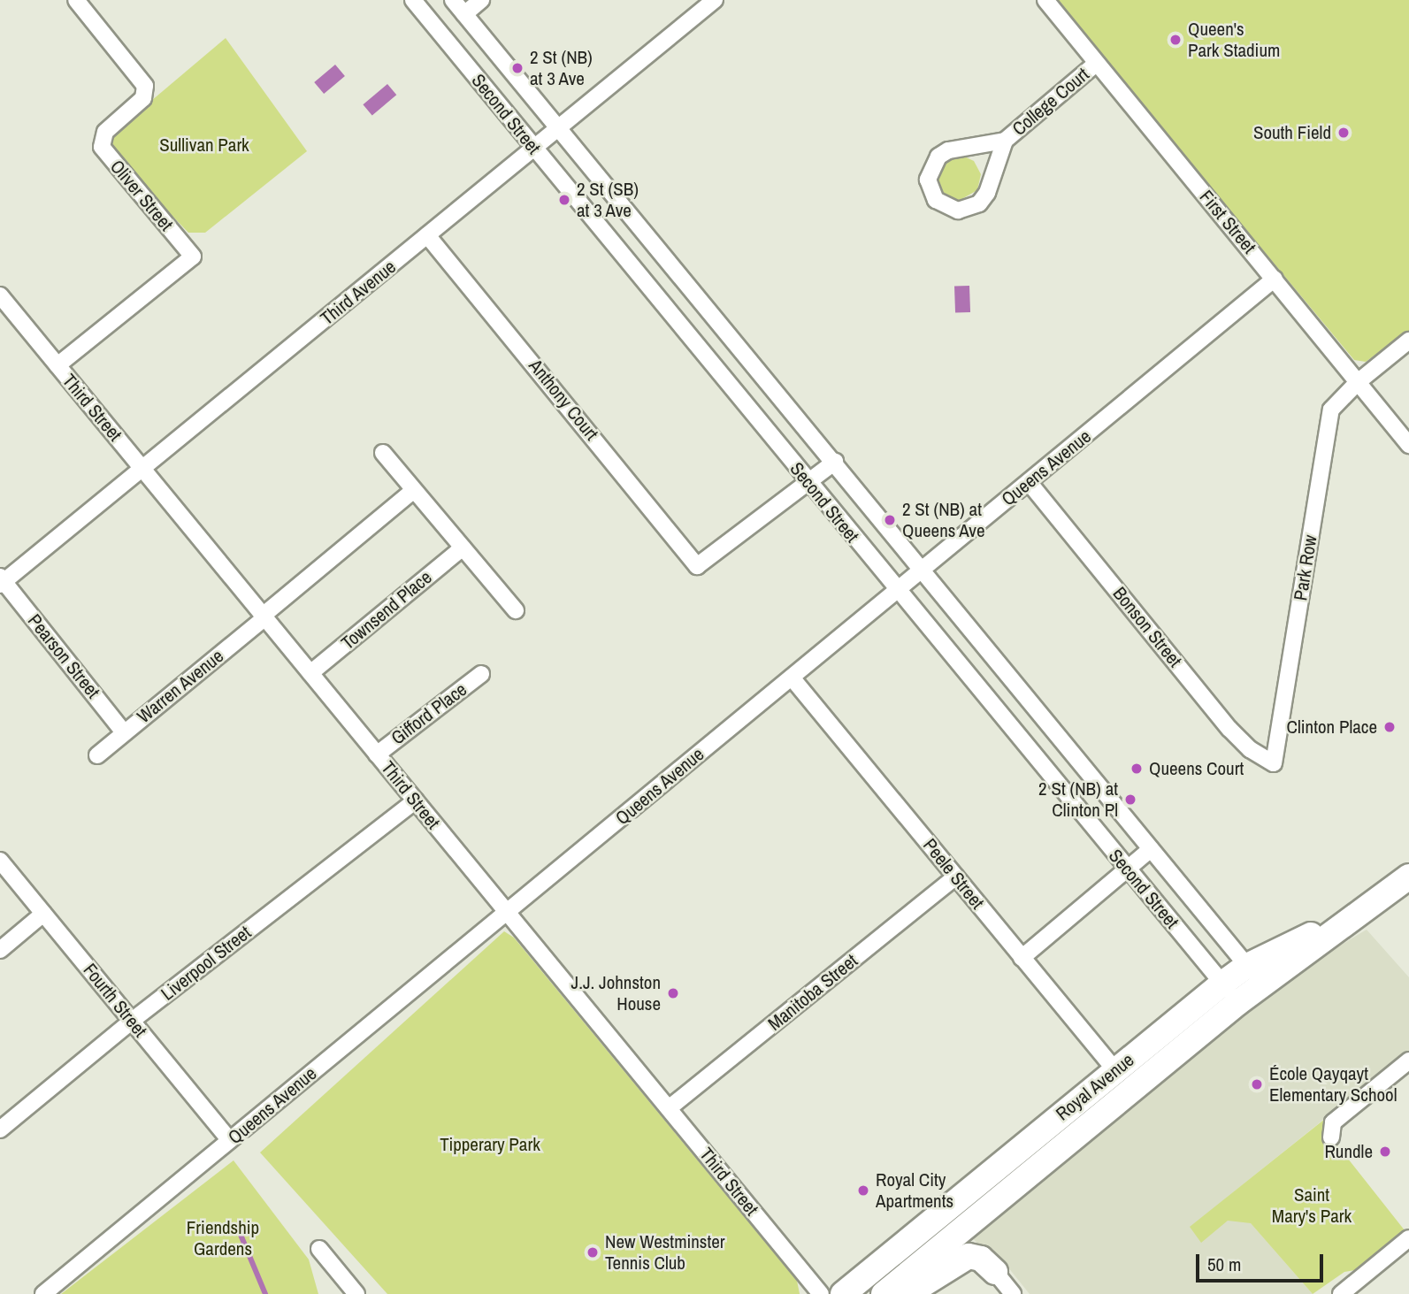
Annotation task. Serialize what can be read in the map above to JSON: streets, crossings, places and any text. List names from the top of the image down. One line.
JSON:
{"streets":{"main road":["Royal Avenue"],"street":["College Court","Second Street","Oliver Street","First Street","Third Avenue","Anthony Court","Third Street","Queens Avenue","Park Row","Townsend Place","Bonson Street","Pearson Street","Warren Avenue","Gifford Place","Peele Street","Liverpool Street","Manitoba Street","Fourth Street"]},"crossings":[["College Court","First Street"],["Second Street","Third Avenue"],["Second Street","Anthony Court"],["Second Street","Queens Avenue"],["Second Street","Royal Avenue"],["Oliver Street","Third Street"],["First Street","Queens Avenue"],["First Street","Park Row"],["Third Avenue","Anthony Court"],["Third Avenue","Third Street"],["Third Avenue","Pearson Street"],["Third Street","Queens Avenue"],["Third Street","Townsend Place"],["Third Street","Warren Avenue"],["Third Street","Gifford Place"],["Third Street","Liverpool Street"],["Third Street","Manitoba Street"],["Queens Avenue","Bonson Street"],["Queens Avenue","Peele Street"],["Queens Avenue","Fourth Street"],["Park Row","Bonson Street"],["Pearson Street","Warren Avenue"],["Peele Street","Manitoba Street"],["Peele Street","Royal Avenue"],["Liverpool Street","Fourth Street"]],"parks":["Sullivan Park","Tipperary Park","Saint Mary's Park","Friendship Gardens"],"places":["Queen's Park Stadium","2 St (NB) at 3 Ave","South Field","2 St (SB) at 3 Ave","2 St (NB) at Queens Ave","Clinton Place","Queens Court","2 St (NB) at Clinton Pl","J.J. Johnston House","École Qayqayt Elementary School","Rundle","Royal City Apartments","New Westminster Tennis Club"],"scale_bar":"50 m"}
